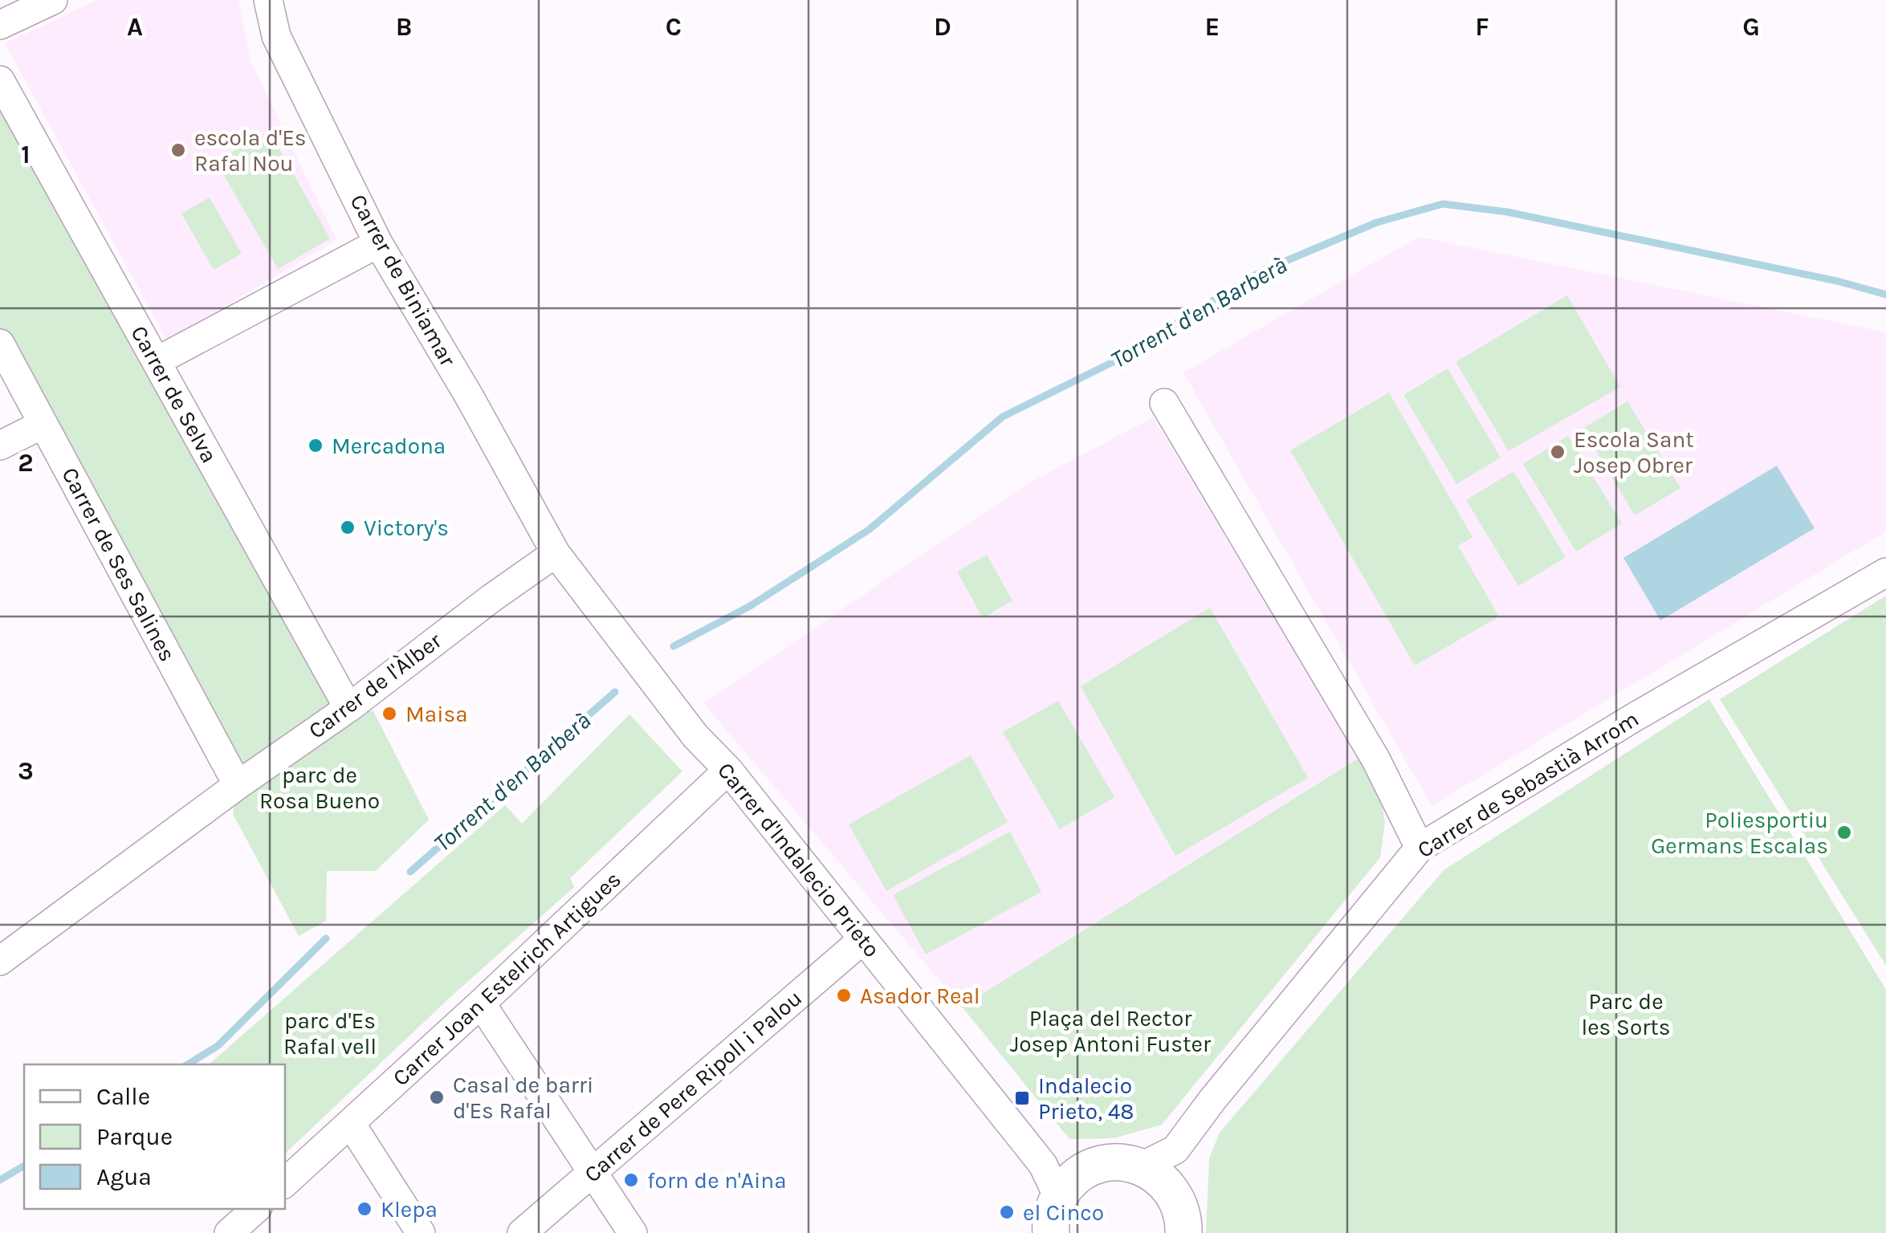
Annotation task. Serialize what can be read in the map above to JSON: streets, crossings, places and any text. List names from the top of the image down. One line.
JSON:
{"streets":{"street":["Carrer de Biniamar","Carrer de Selva","Carrer de Ses Salines","Carrer de l'Àlber","Carrer de Sebastià Arrom","Carrer d'Indalecio Prieto","Carrer Joan Estelrich Artigues","Carrer de Pere Ripoll i Palou"]},"crossings":[["Carrer de Biniamar","Carrer de l'Àlber"],["Carrer de Biniamar","Carrer d'Indalecio Prieto"],["Carrer de Selva","Carrer de l'Àlber"],["Carrer de Ses Salines","Carrer de l'Àlber"],["Carrer de l'Àlber","Carrer d'Indalecio Prieto"],["Carrer d'Indalecio Prieto","Carrer Joan Estelrich Artigues"],["Carrer d'Indalecio Prieto","Carrer de Pere Ripoll i Palou"]],"water":["Torrent d'en Barberà"],"parks":["parc de Rosa Bueno","Parc de les Sorts","Plaça del Rector Josep Antoni Fuster","parc d'Es Rafal vell"],"places":{"other":["escola d'Es Rafal Nou","Mercadona","Escola Sant Josep Obrer","Victory's","Maisa","Poliesportiu Germans Escalas","Asador Real","Casal de barri d'Es Rafal","forn de n'Aina","Klepa","el Cinco"],"transit":["Indalecio Prieto, 48"]},"legend":["Calle","Parque","Agua"],"grid":{"columns":["A","B","C","D","E","F","G"],"rows":["1","2","3"]}}
